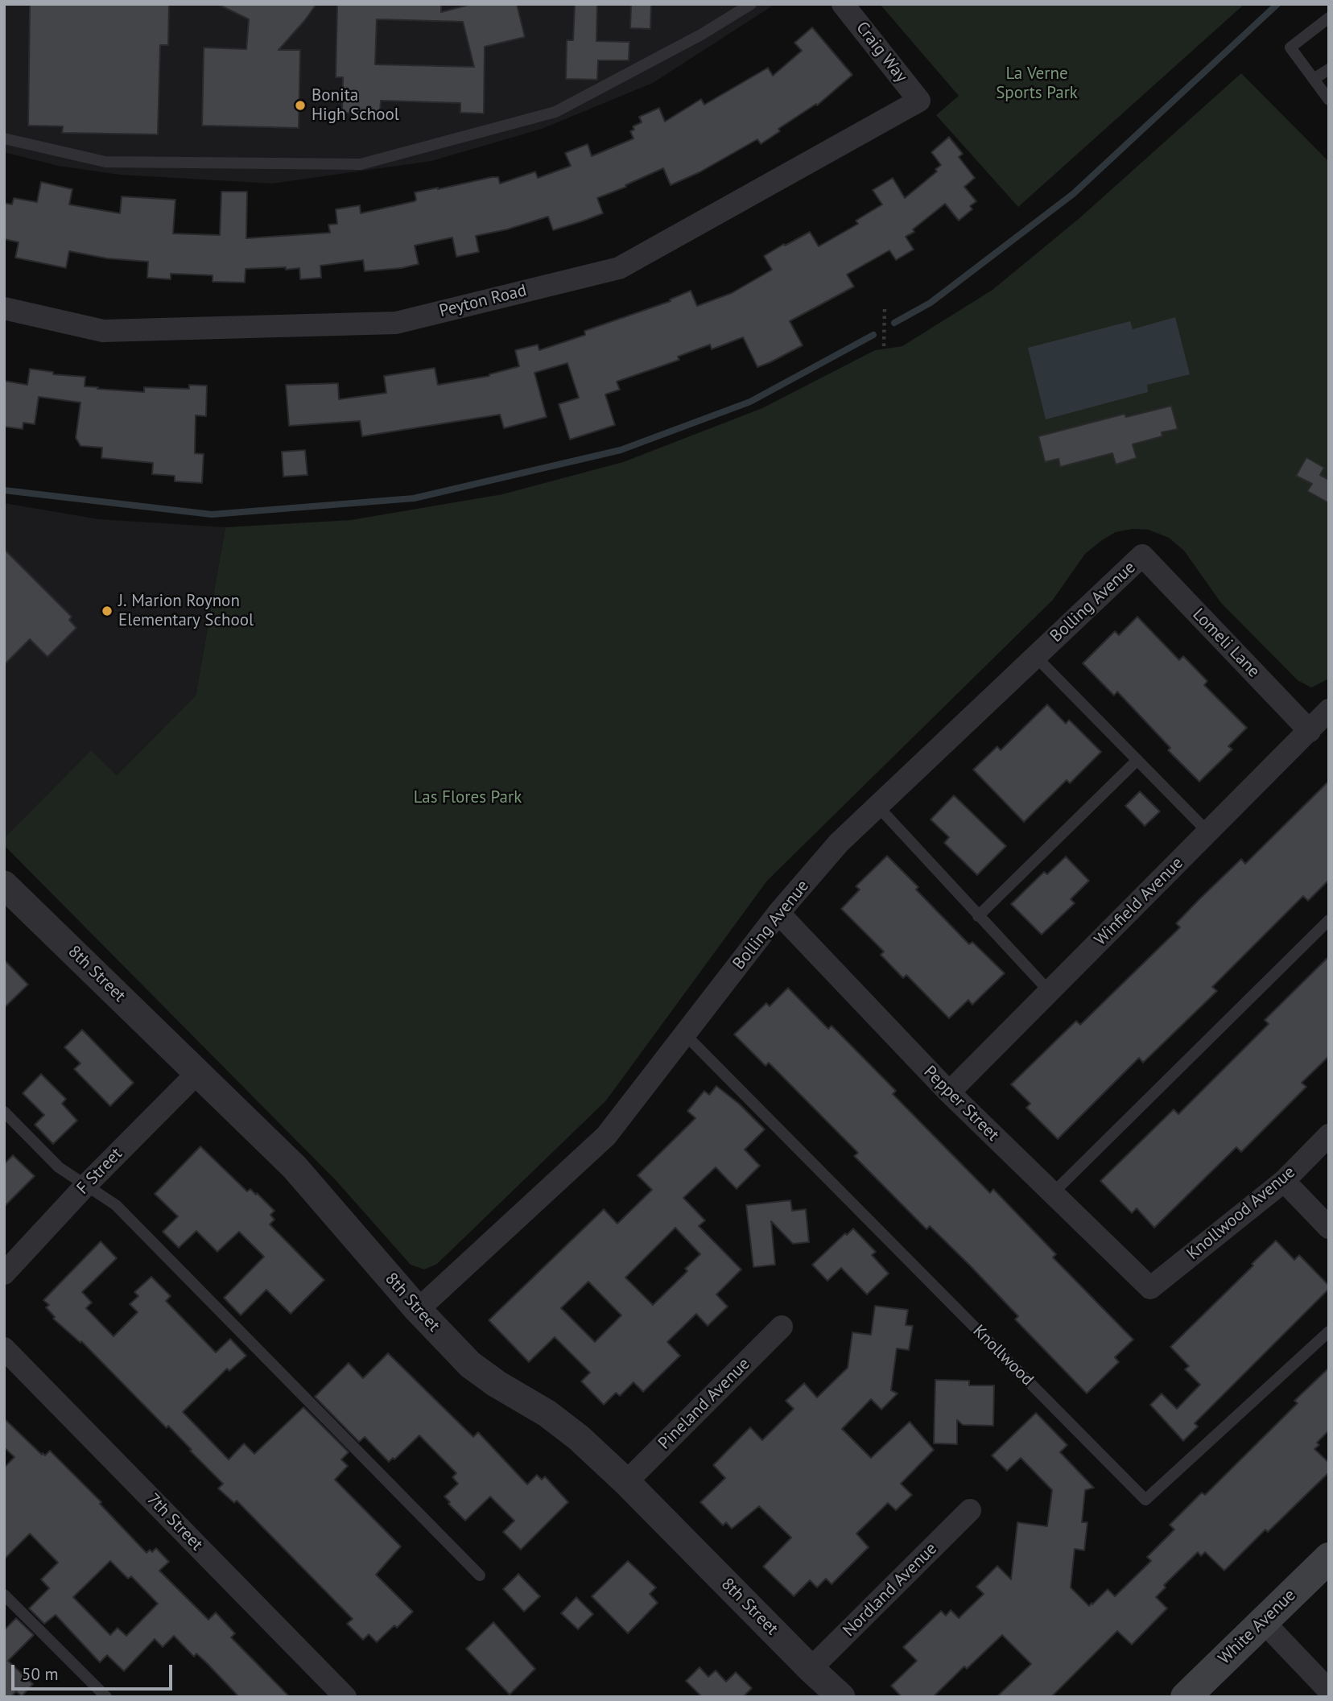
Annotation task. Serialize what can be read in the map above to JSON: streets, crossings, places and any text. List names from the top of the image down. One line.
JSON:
{"streets":{"main road":["White Avenue"],"street":["Craig Way","Peyton Road","Bolling Avenue","Lomeli Lane","Winfield Avenue","8th Street","Pepper Street","F Street","Knollwood Avenue","Pineland Avenue","7th Street","Nordland Avenue"],"lane":["Knollwood"]},"crossings":[["Craig Way","Peyton Road"],["Bolling Avenue","Lomeli Lane"],["Bolling Avenue","8th Street"],["Bolling Avenue","Pepper Street"],["Bolling Avenue","Knollwood"],["Lomeli Lane","Winfield Avenue"],["Winfield Avenue","Pepper Street"],["8th Street","F Street"],["8th Street","Pineland Avenue"],["8th Street","Nordland Avenue"],["Pepper Street","Knollwood Avenue"]],"parks":["La Verne Sports Park","Las Flores Park"],"places":["Bonita High School","J. Marion Roynon Elementary School"],"scale_bar":"50 m"}
